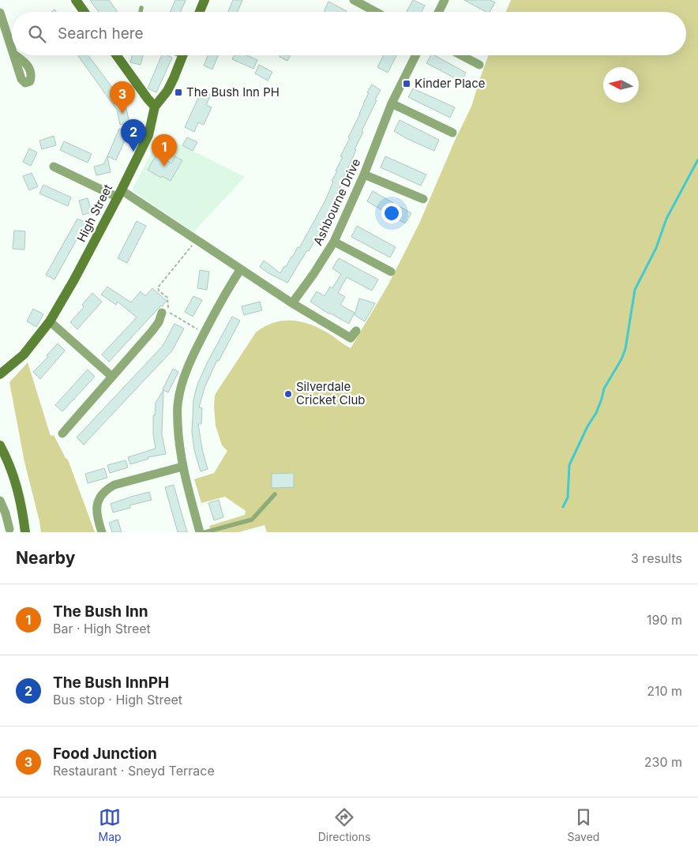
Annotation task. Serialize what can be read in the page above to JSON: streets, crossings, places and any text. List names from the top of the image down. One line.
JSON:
{"streets":{"main road":["High Street"],"street":["Ashbourne Drive"]},"places":{"transit":["Kinder Place","The Bush Inn PH"],"other":["Silverdale Cricket Club"]},"north":"left","page":{"search":"Search here","pins":["3","2","1"],"heading":["Nearby","3 results"],"list":[{"mark":"1","name":"The Bush Inn","note":"Bar · High Street","value":"190 m"},{"mark":"2","name":"The Bush InnPH","note":"Bus stop · High Street","value":"210 m"},{"mark":"3","name":"Food Junction","note":"Restaurant · Sneyd Terrace","value":"230 m"}],"nav":["Map","Directions","Saved"]}}
